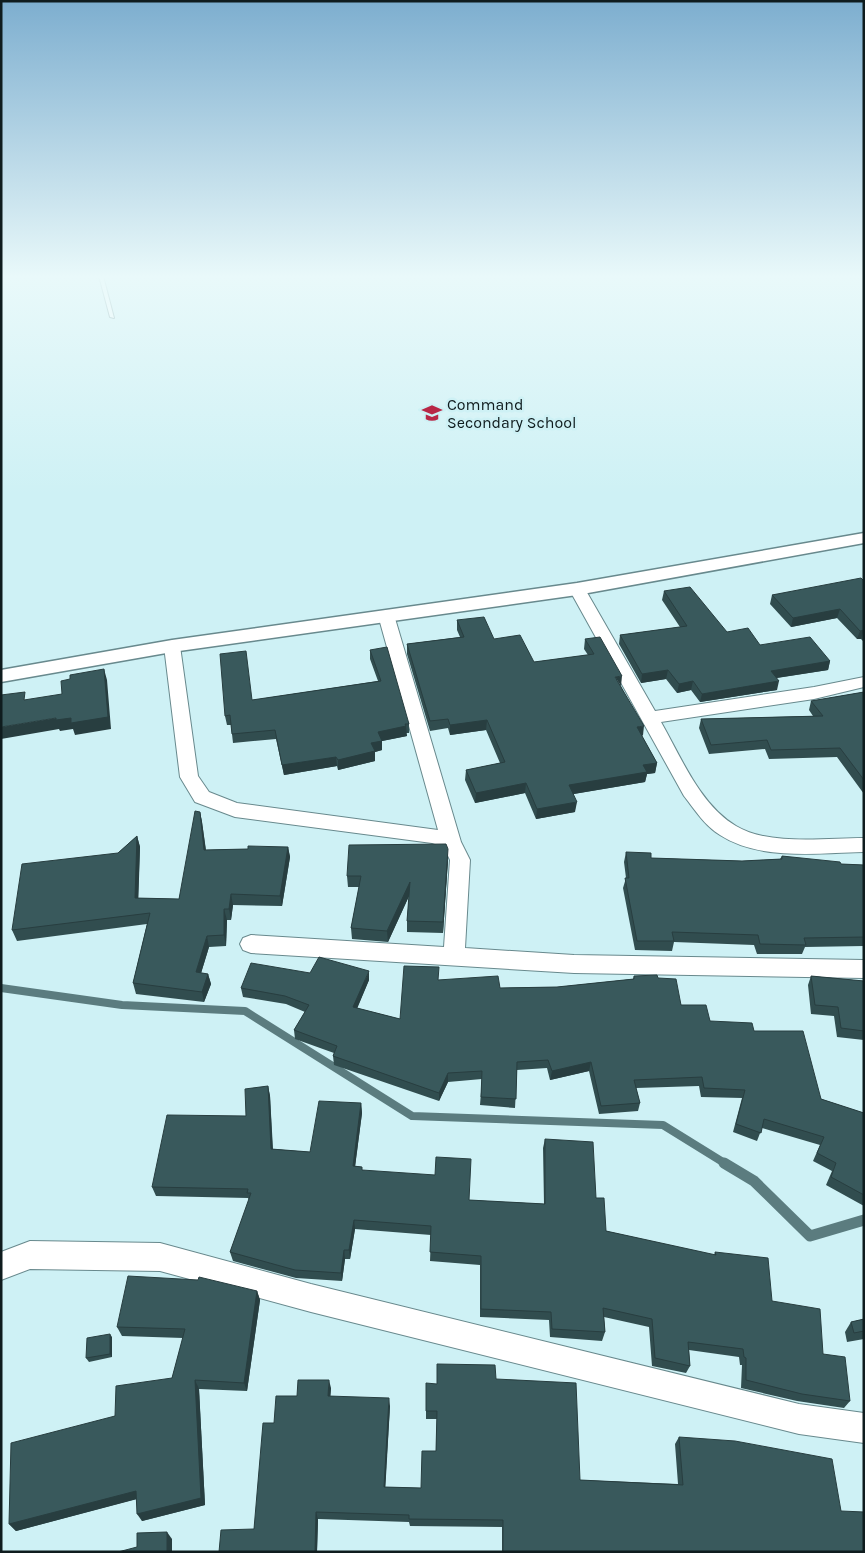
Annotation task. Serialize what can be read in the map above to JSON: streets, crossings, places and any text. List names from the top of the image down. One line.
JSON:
{"places":{"school or university":["Command Secondary School"]}}
